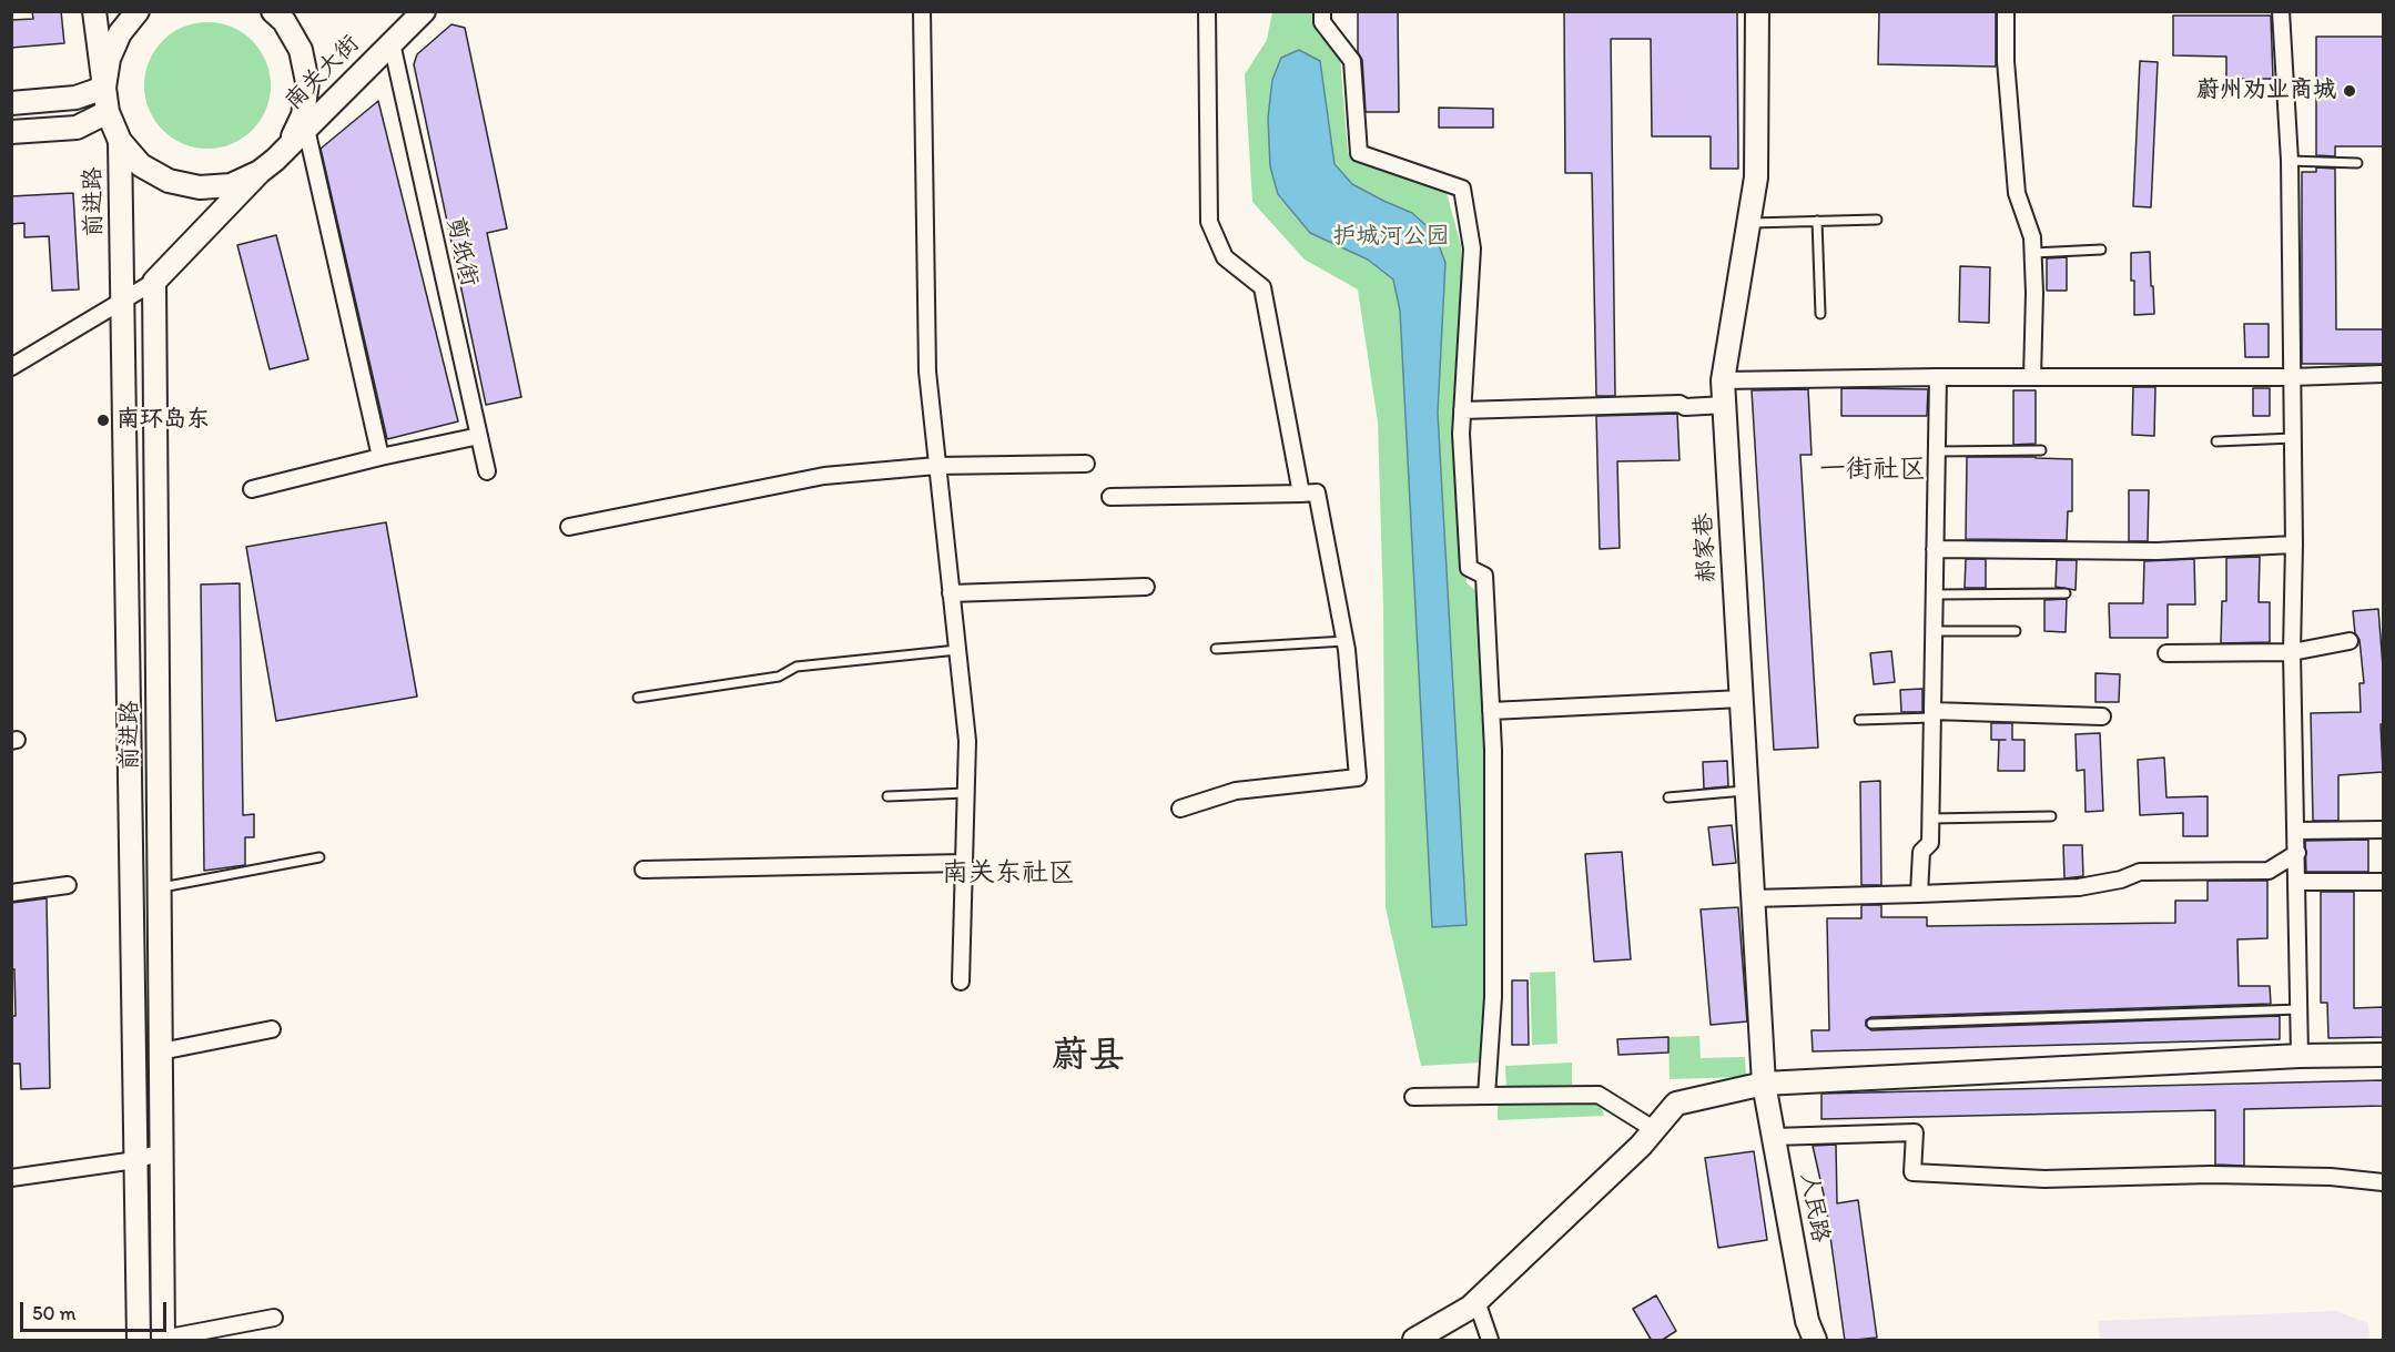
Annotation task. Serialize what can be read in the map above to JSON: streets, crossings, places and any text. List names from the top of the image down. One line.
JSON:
{"streets":{"main road":["南关大街","前进路","郝家巷","人民路"],"street":["剪纸街"]},"crossings":[["南关大街","前进路"],["南关大街","剪纸街"],["郝家巷","人民路"]],"districts":["一街社区","南关东社区","蔚县"],"parks":["护城河公园"],"places":["蔚州劝业商城","南环岛东"],"scale_bar":"50 m"}
